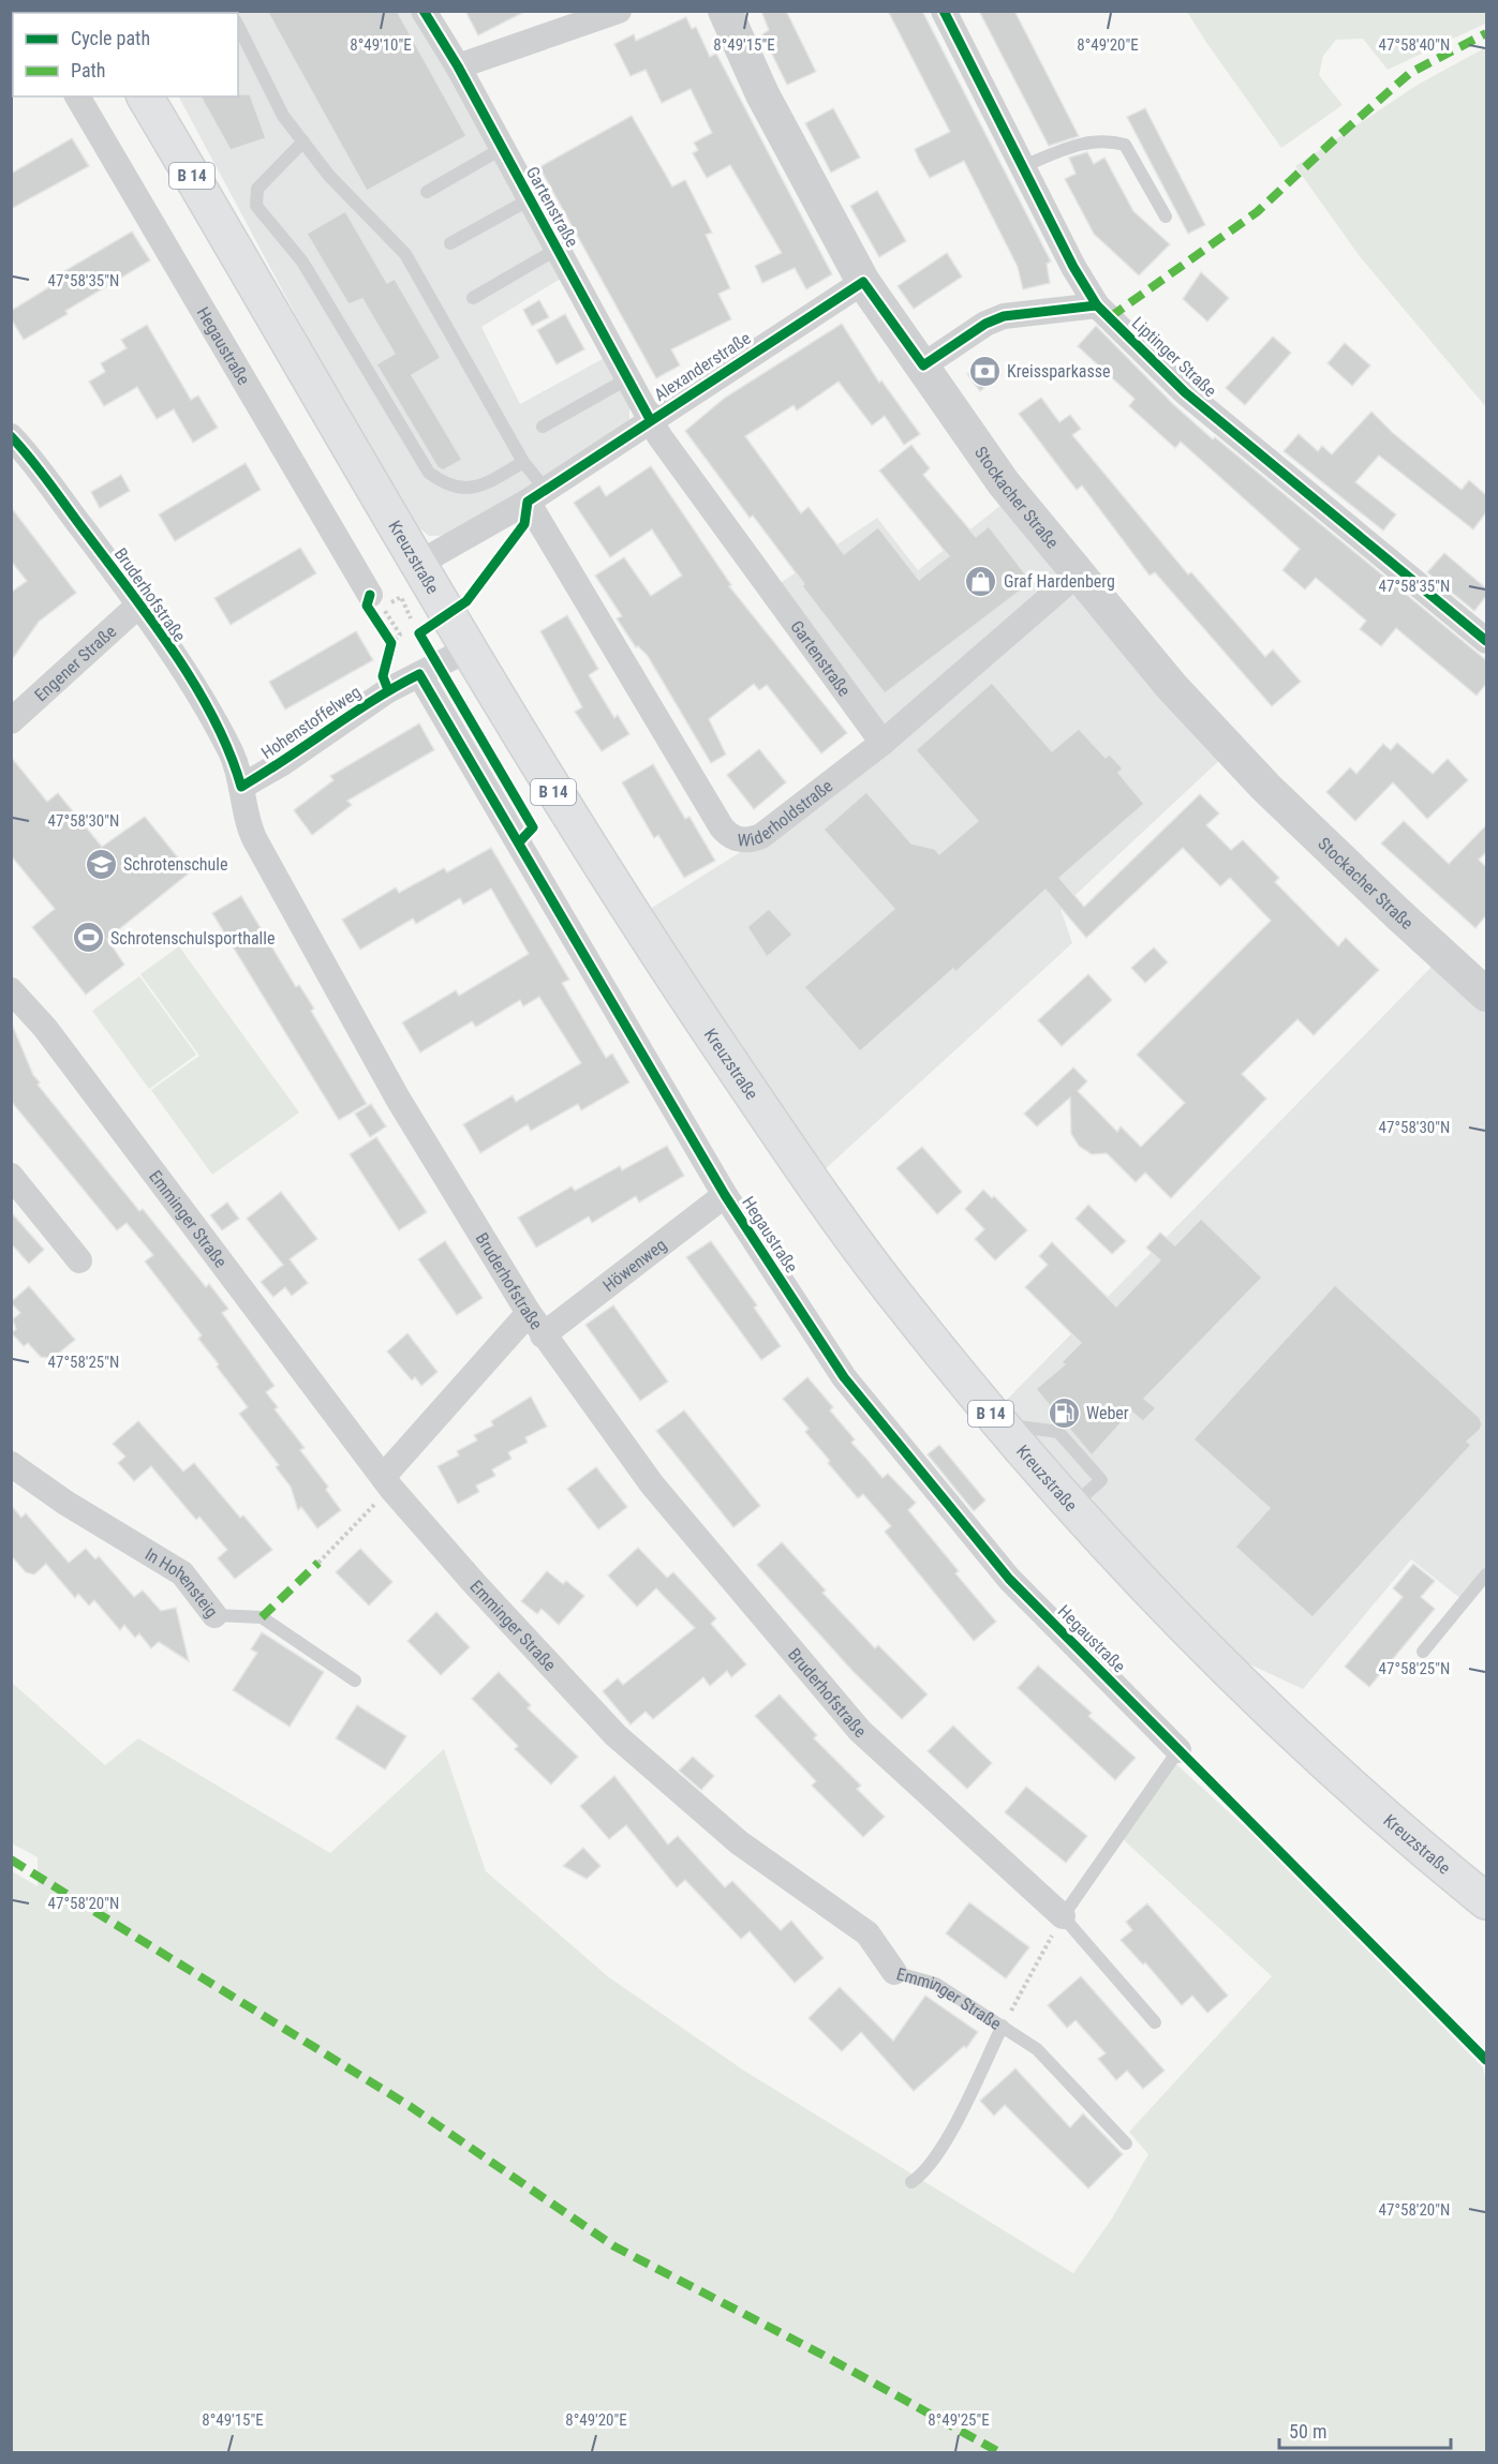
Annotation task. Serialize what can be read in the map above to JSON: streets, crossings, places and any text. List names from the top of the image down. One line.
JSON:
{"streets":{"main road":["B 14","Kreuzstraße"],"street":["Gartenstraße","Hegaustraße","Liptinger Straße","Alexanderstraße","Stockacher Straße","Bruderhofstraße","Engener Straße","Hohenstoffelweg","Widerholdstraße","Emminger Straße","Höwenweg","In Hohensteig"]},"crossings":[["Gartenstraße","Alexanderstraße"],["Gartenstraße","Widerholdstraße"],["Hegaustraße","Hohenstoffelweg"],["Hegaustraße","Höwenweg"],["Alexanderstraße","Stockacher Straße"],["Alexanderstraße","Kreuzstraße"],["Alexanderstraße","Widerholdstraße"],["Stockacher Straße","Widerholdstraße"],["Kreuzstraße","Hohenstoffelweg"],["Bruderhofstraße","Engener Straße"],["Bruderhofstraße","Hohenstoffelweg"],["Bruderhofstraße","Höwenweg"]],"places":{"bank":["Kreissparkasse"],"shop":["Graf Hardenberg"],"school or university":["Schrotenschule"],"sports":["Schrotenschulsporthalle"],"fuel station":["Weber"]},"legend":["Cycle path","Path"],"scale_bar":"50 m","coordinates":["8°49'10\"E","8°49'15\"E","8°49'20\"E","47°58'40\"N","47°58'35\"N","47°58'30\"N","47°58'25\"N","47°58'20\"N","8°49'25\"E"]}
